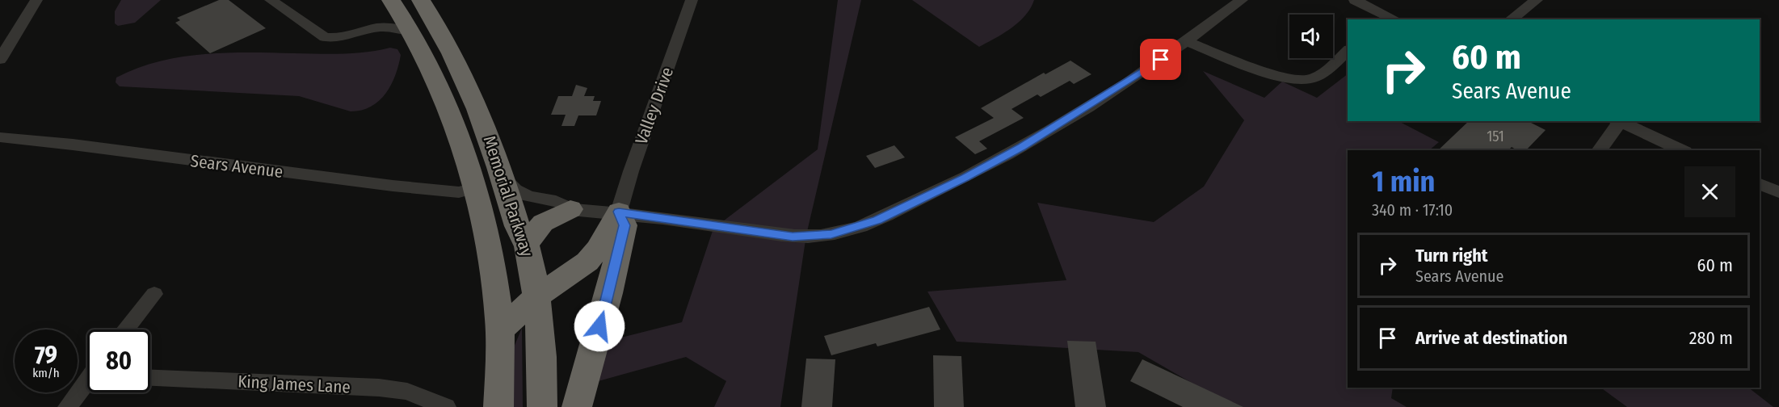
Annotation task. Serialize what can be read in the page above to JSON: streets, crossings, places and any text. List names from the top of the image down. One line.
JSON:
{"streets":{"highway":["Memorial Parkway"],"street":["Valley Drive","Sears Avenue","King James Lane"]},"crossings":[["Sears Avenue","Memorial Parkway"]],"house_numbers":["151"],"page":{"turn":["60 m","Sears Avenue"],"heading":["1 min","340 m · 17:10"],"list":[{"name":"Turn right","note":"Sears Avenue","value":"60 m"},{"name":"Arrive at destination","value":"280 m"}],"speed":"79 km/h","limit":"80"}}
